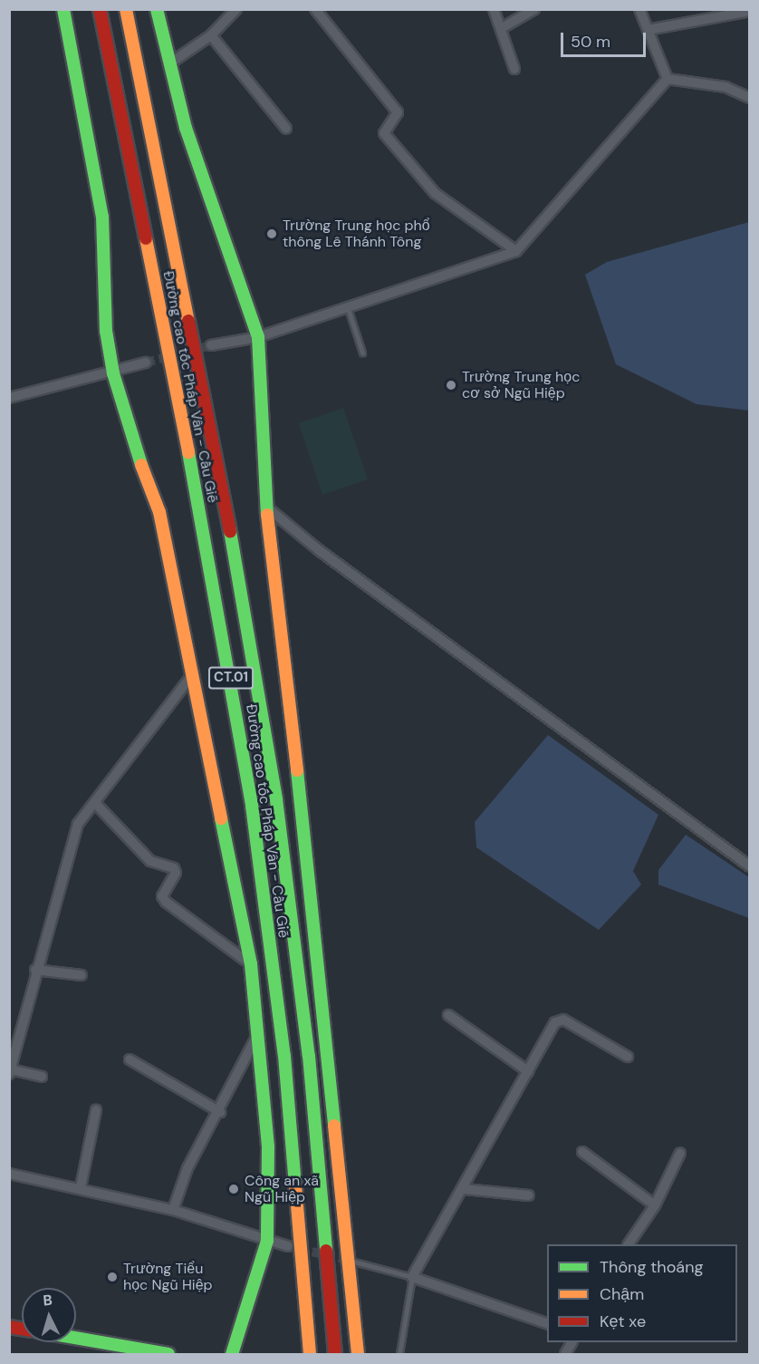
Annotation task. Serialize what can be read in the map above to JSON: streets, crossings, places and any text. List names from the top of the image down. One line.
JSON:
{"streets":{"main road":["Đường cao tốc Pháp Vân - Cầu Giẽ","CT.01"]},"places":["Trường Trung học phổ thông Lê Thánh Tông","Trường Trung học cơ sở Ngũ Hiệp","Công an xã Ngũ Hiệp","Trường Tiểu học Ngũ Hiệp"],"legend":["Thông thoáng","Chậm","Kẹt xe"],"scale_bar":"50 m","north":"top"}
